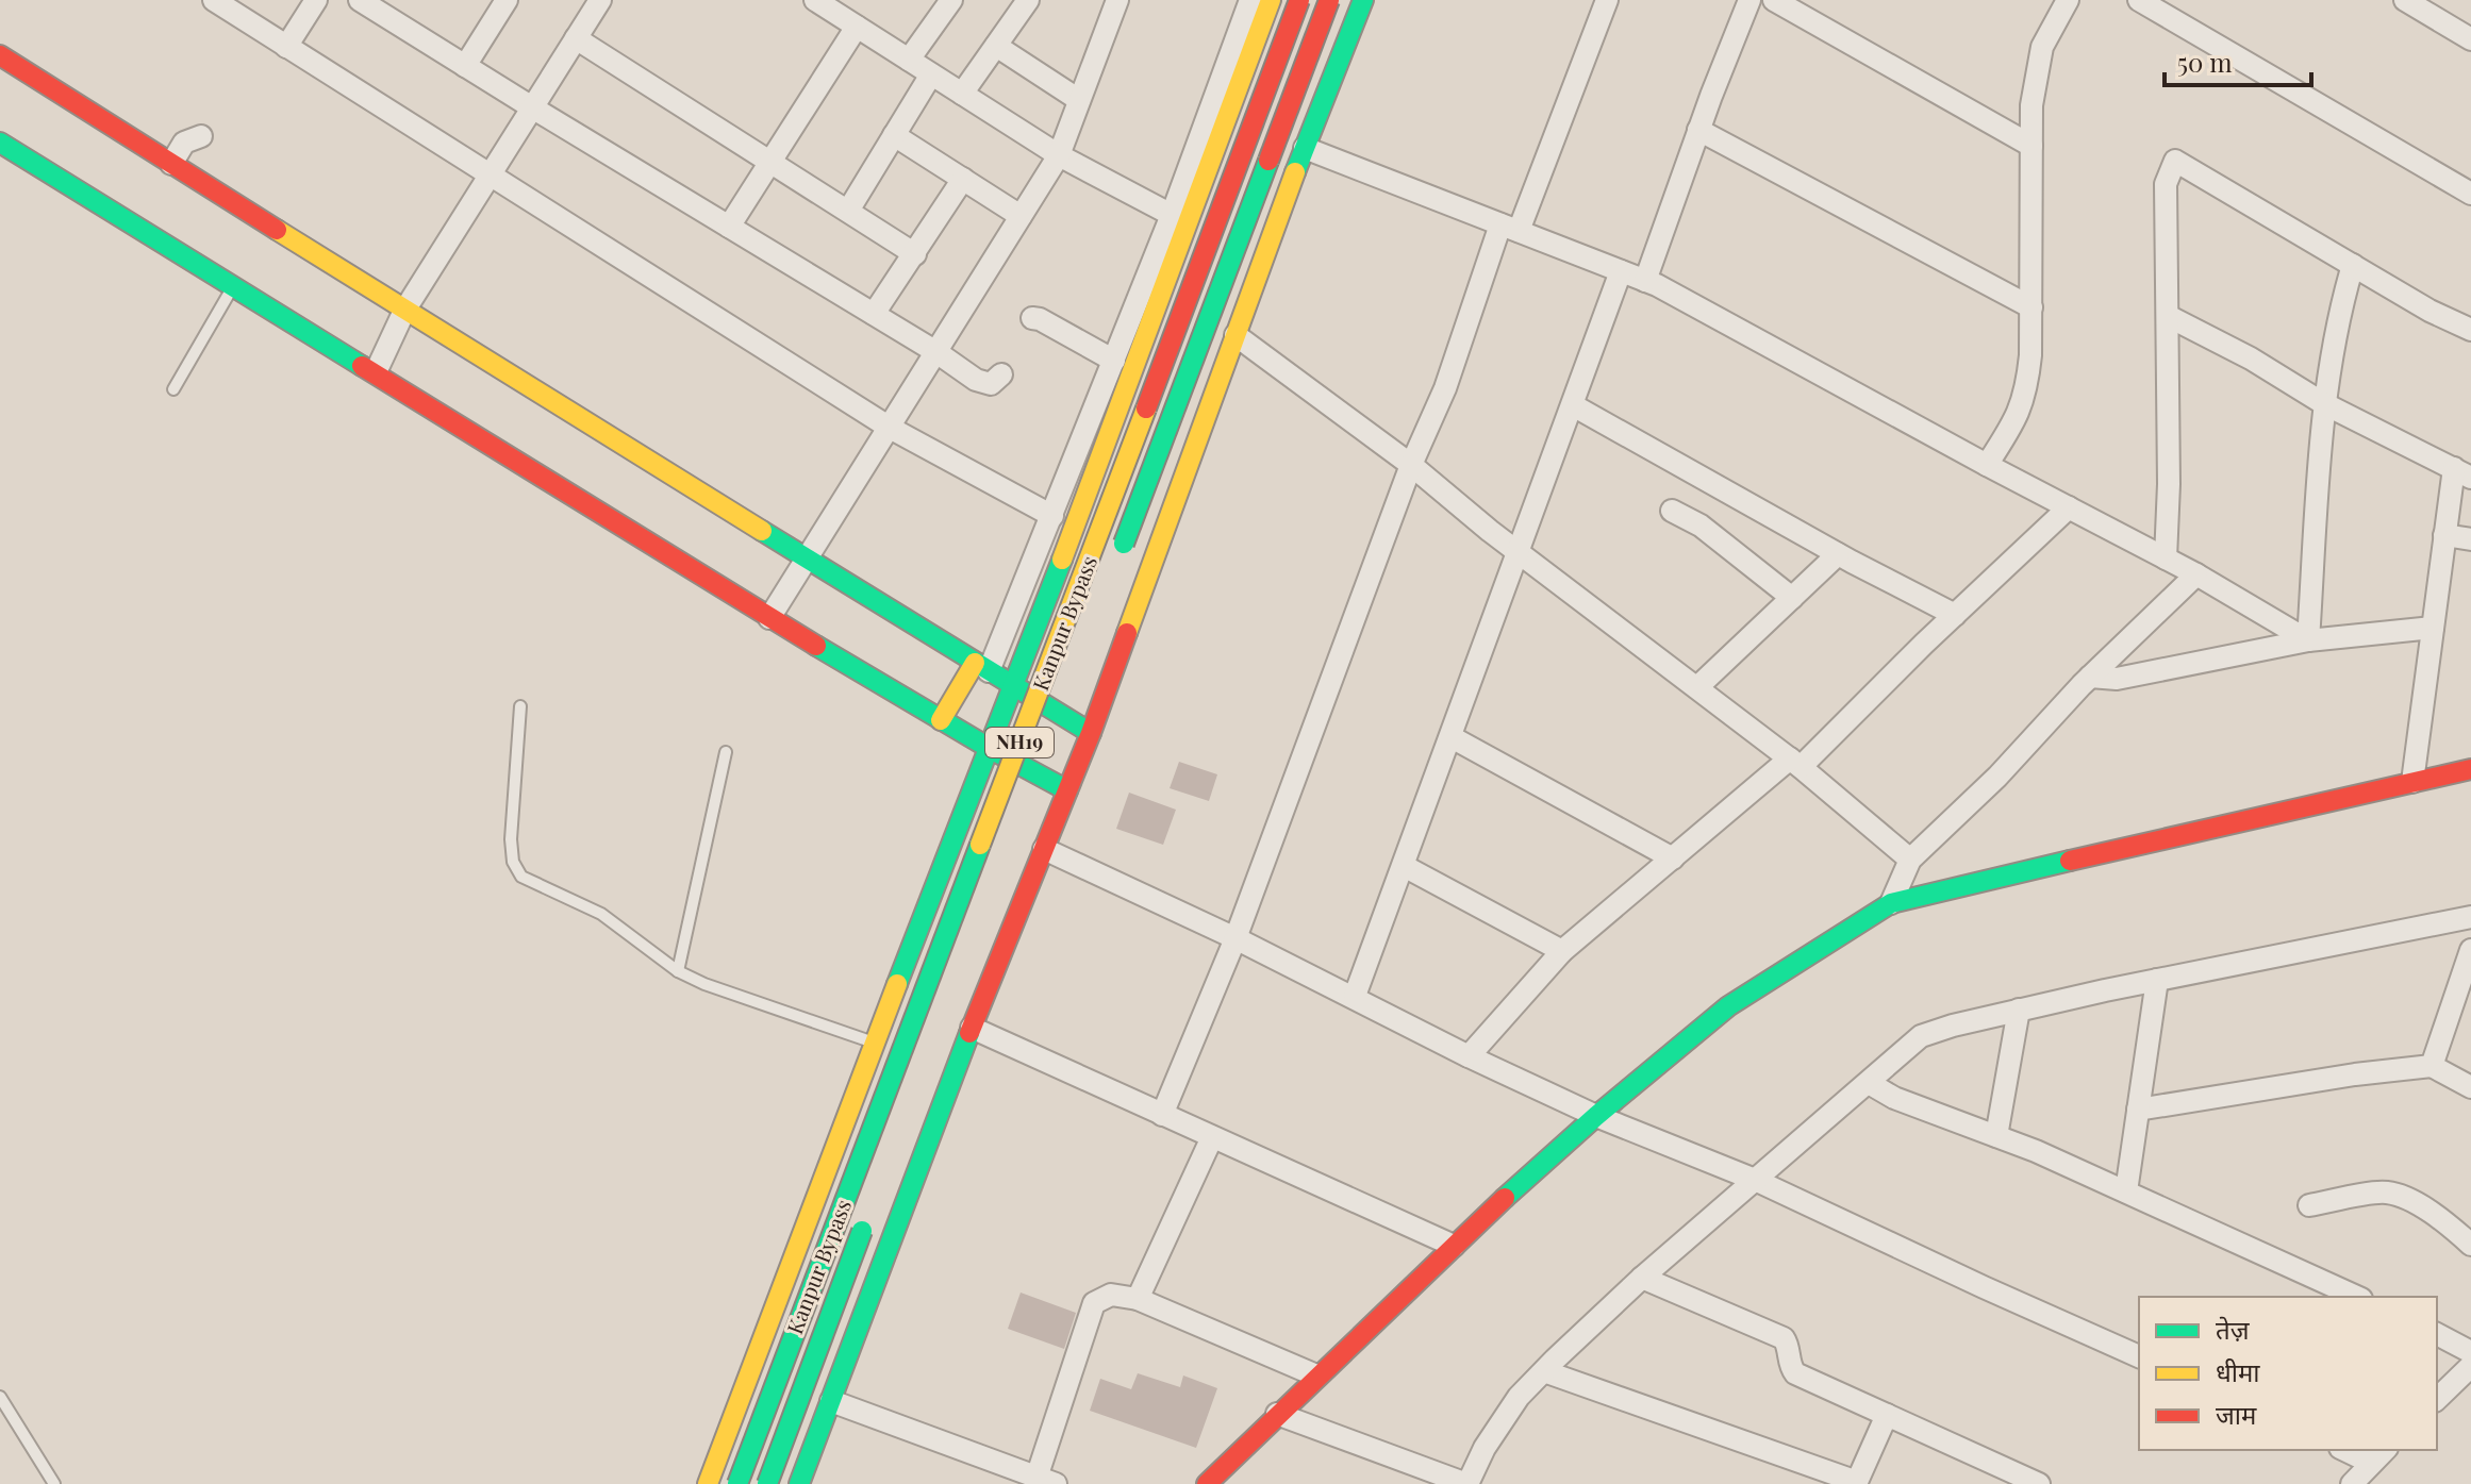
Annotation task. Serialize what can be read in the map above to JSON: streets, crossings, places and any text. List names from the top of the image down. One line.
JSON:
{"streets":{"main road":["Kanpur Bypass","NH19"]},"legend":["तेज़","धीमा","जाम"],"scale_bar":"50 m"}
